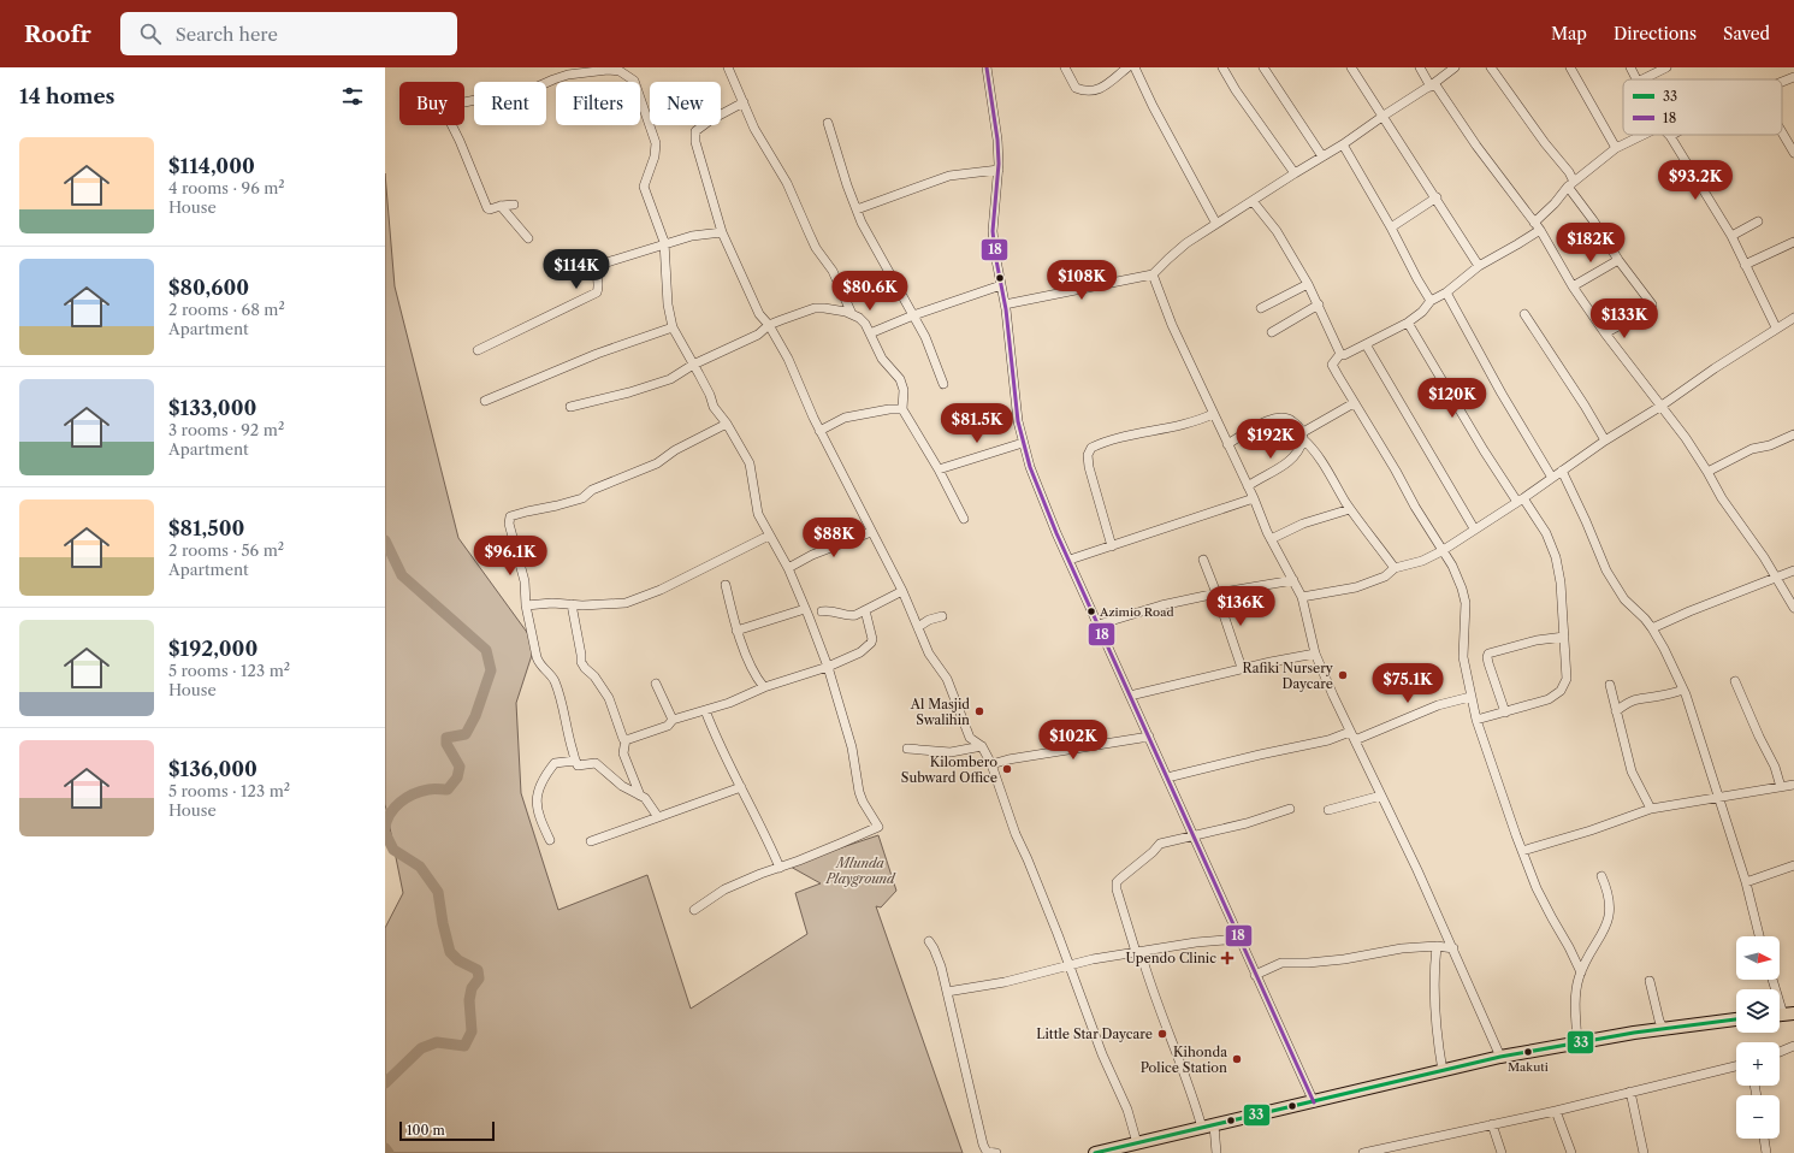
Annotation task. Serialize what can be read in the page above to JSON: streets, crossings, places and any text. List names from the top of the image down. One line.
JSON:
{"parks":["Mlunda Playground"],"places":{"other":["Azimio Road","Rafiki Nursery Daycare","Al Masjid Swalihin","Kilombero Subward Office","Little Star Daycare","Makuti","Kihonda Police Station"],"health":["Upendo Clinic"]},"lines":["transit line 18","transit line 33"],"legend":["33","18"],"scale_bar":"100 m","north":"right","page":{"header":"Roofr","search":"Search here","nav":["Map","Directions","Saved"],"heading":"14 homes","chip":["Buy","Rent","Filters","New"],"list":[{"name":"$114,000","note":"4 rooms · 96 m² · House"},{"name":"$80,600","note":"2 rooms · 68 m² · Apartment"},{"name":"$133,000","note":"3 rooms · 92 m² · Apartment"},{"name":"$81,500","note":"2 rooms · 56 m² · Apartment"},{"name":"$192,000","note":"5 rooms · 123 m² · House"},{"name":"$136,000","note":"5 rooms · 123 m² · House"}],"price":["$93.2K","$182K","$114K","$108K","$80.6K","$133K","$120K","$81.5K","$192K","$88K","$96.1K","$136K","$75.1K","$102K"],"map_buttons":["+","−"],"scale":"100 m"}}
